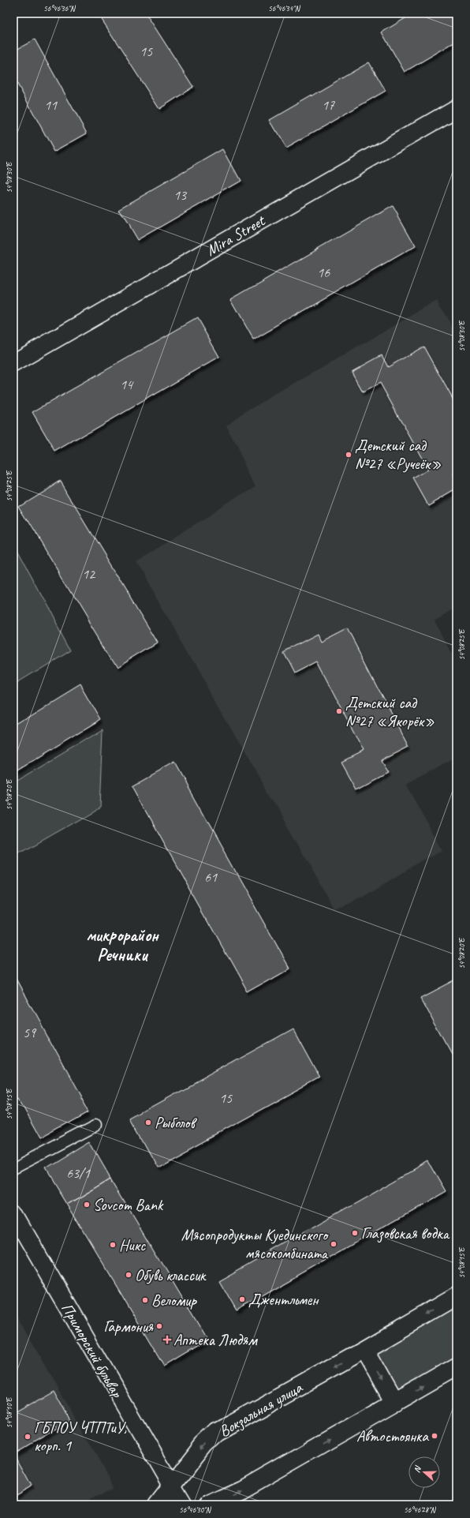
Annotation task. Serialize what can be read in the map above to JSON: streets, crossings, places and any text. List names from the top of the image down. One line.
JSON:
{"streets":{"street":["Mira Street","Приморский бульвар","Вокзальная улица"]},"crossings":[["Приморский бульвар","Вокзальная улица"]],"districts":["микрорайон Речники"],"places":{"other":["Детский сад №27 «Ручеёк»","Детский сад №27 «Якорёк»","Рыболов","Sovcom Bank","Глазовская водка","Мясопродукты Куединского мясокомбината","Никс","Обувь классик","Джентльмен","Веломир","Гармония","Автостоянка","ГБПОУ ЧТПТиУ, корп. 1"],"health":["Аптека Людям"]},"house_numbers":["15","11","17","13","16","14","12","61","59","15","63/1"],"north":"left","coordinates":["56°46'36\"N","56°46'34\"N","54°08'30\"E","54°08'25\"E","54°08'20\"E","54°08'15\"E","54°08'10\"E","56°46'30\"N","56°46'28\"N"]}
